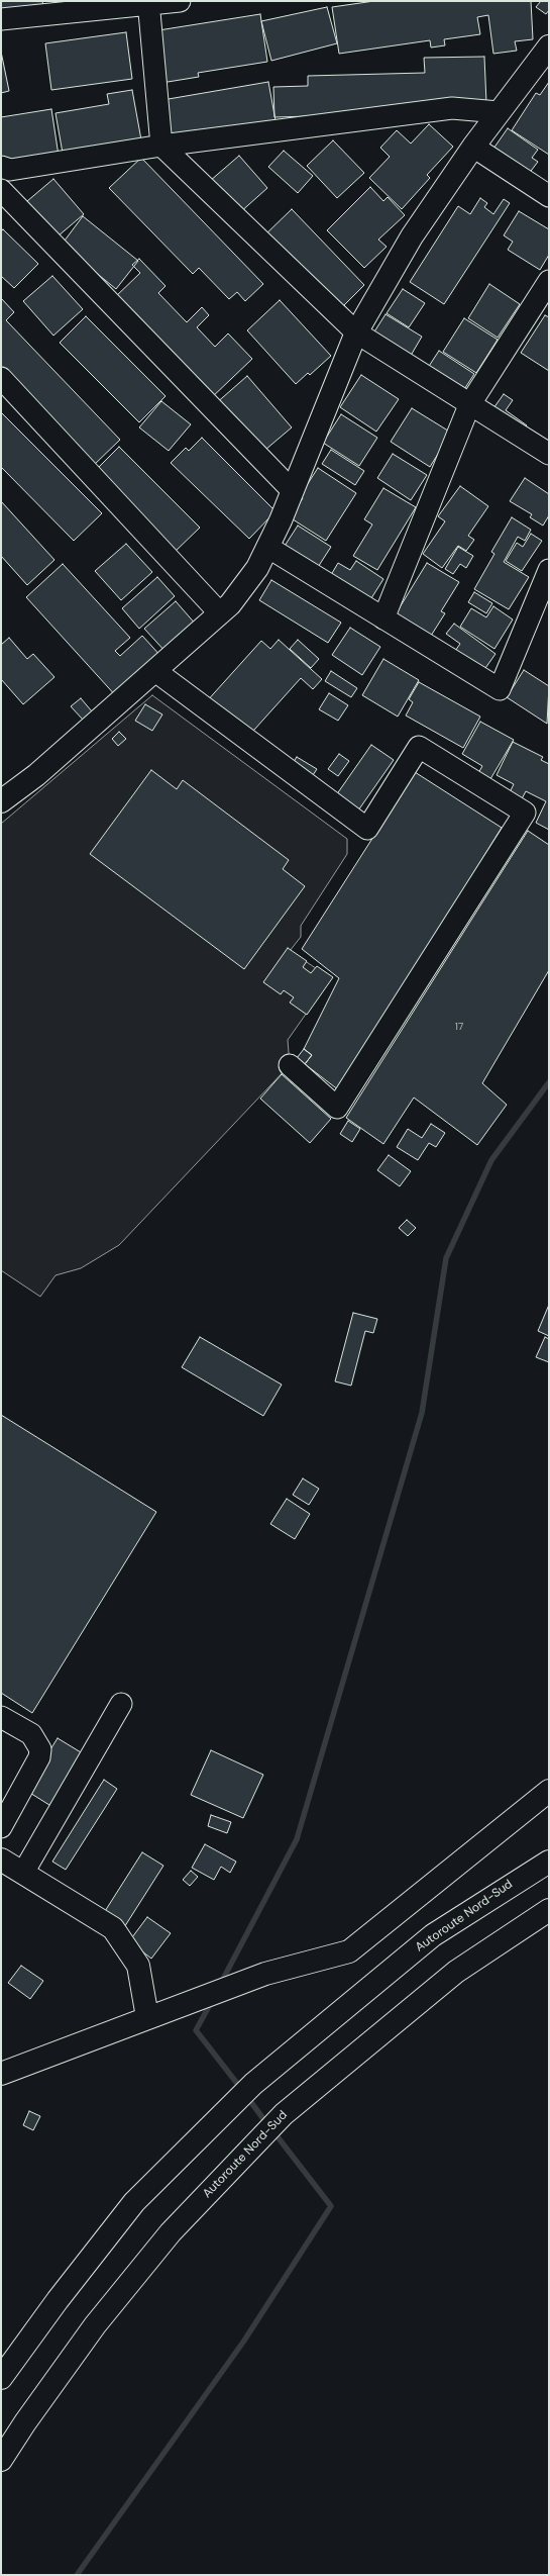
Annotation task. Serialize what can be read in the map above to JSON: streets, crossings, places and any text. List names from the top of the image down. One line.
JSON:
{"streets":{"main road":["Autoroute Nord-Sud"]},"house_numbers":["17"]}
